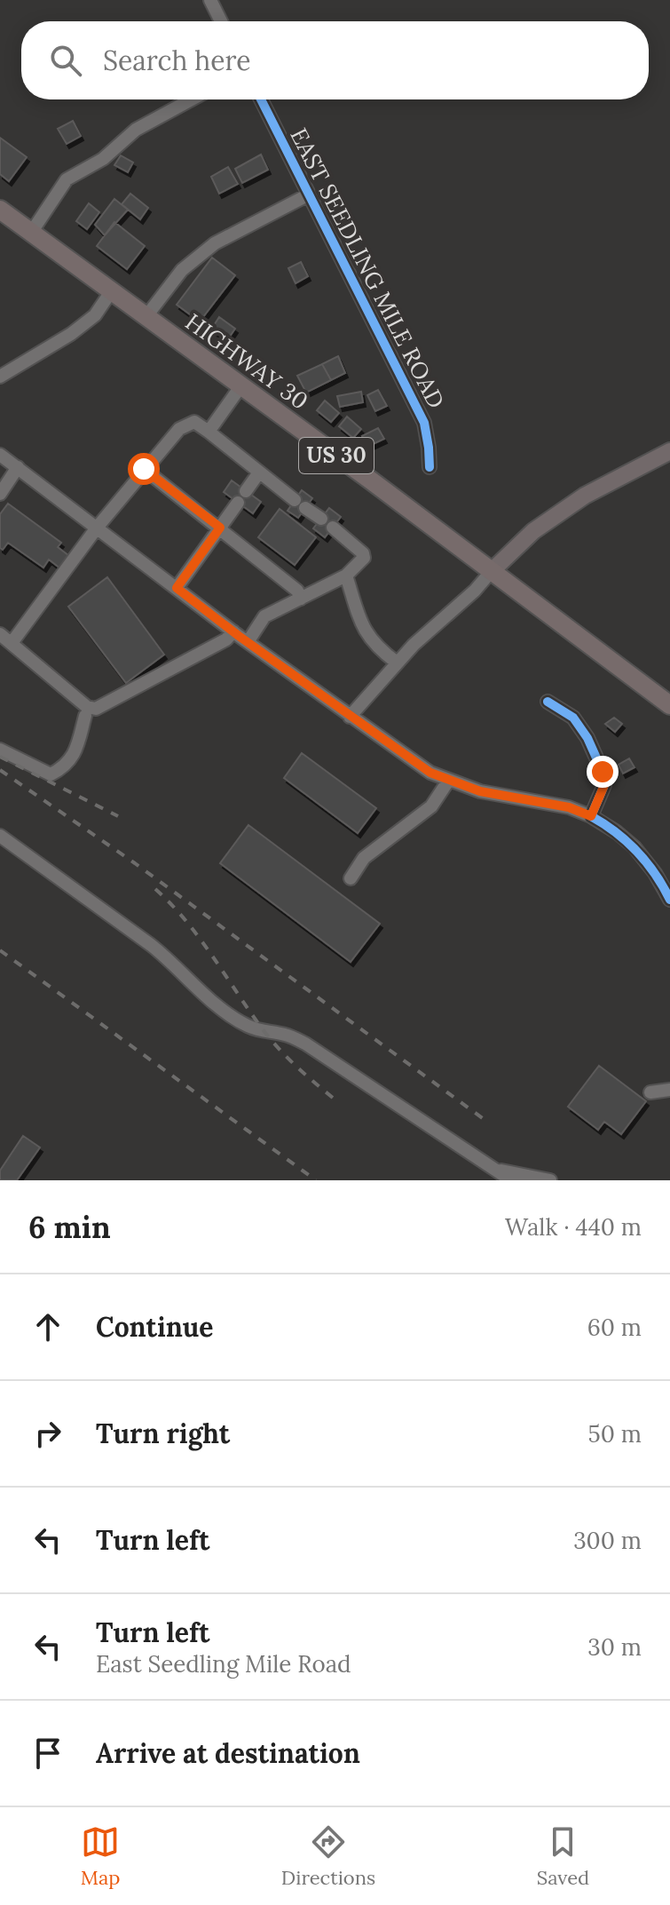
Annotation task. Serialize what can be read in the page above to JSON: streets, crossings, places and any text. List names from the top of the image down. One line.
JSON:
{"streets":{"highway":["HIGHWAY 30","US 30"],"street":["EAST SEEDLING MILE ROAD"]},"page":{"search":"Search here","heading":["6 min","Walk · 440 m"],"list":[["Continue","60 m"],["Turn right","50 m"],["Turn left","300 m"],["Turn left","East Seedling Mile Road","30 m"],"Arrive at destination"],"nav":["Map","Directions","Saved"]}}
